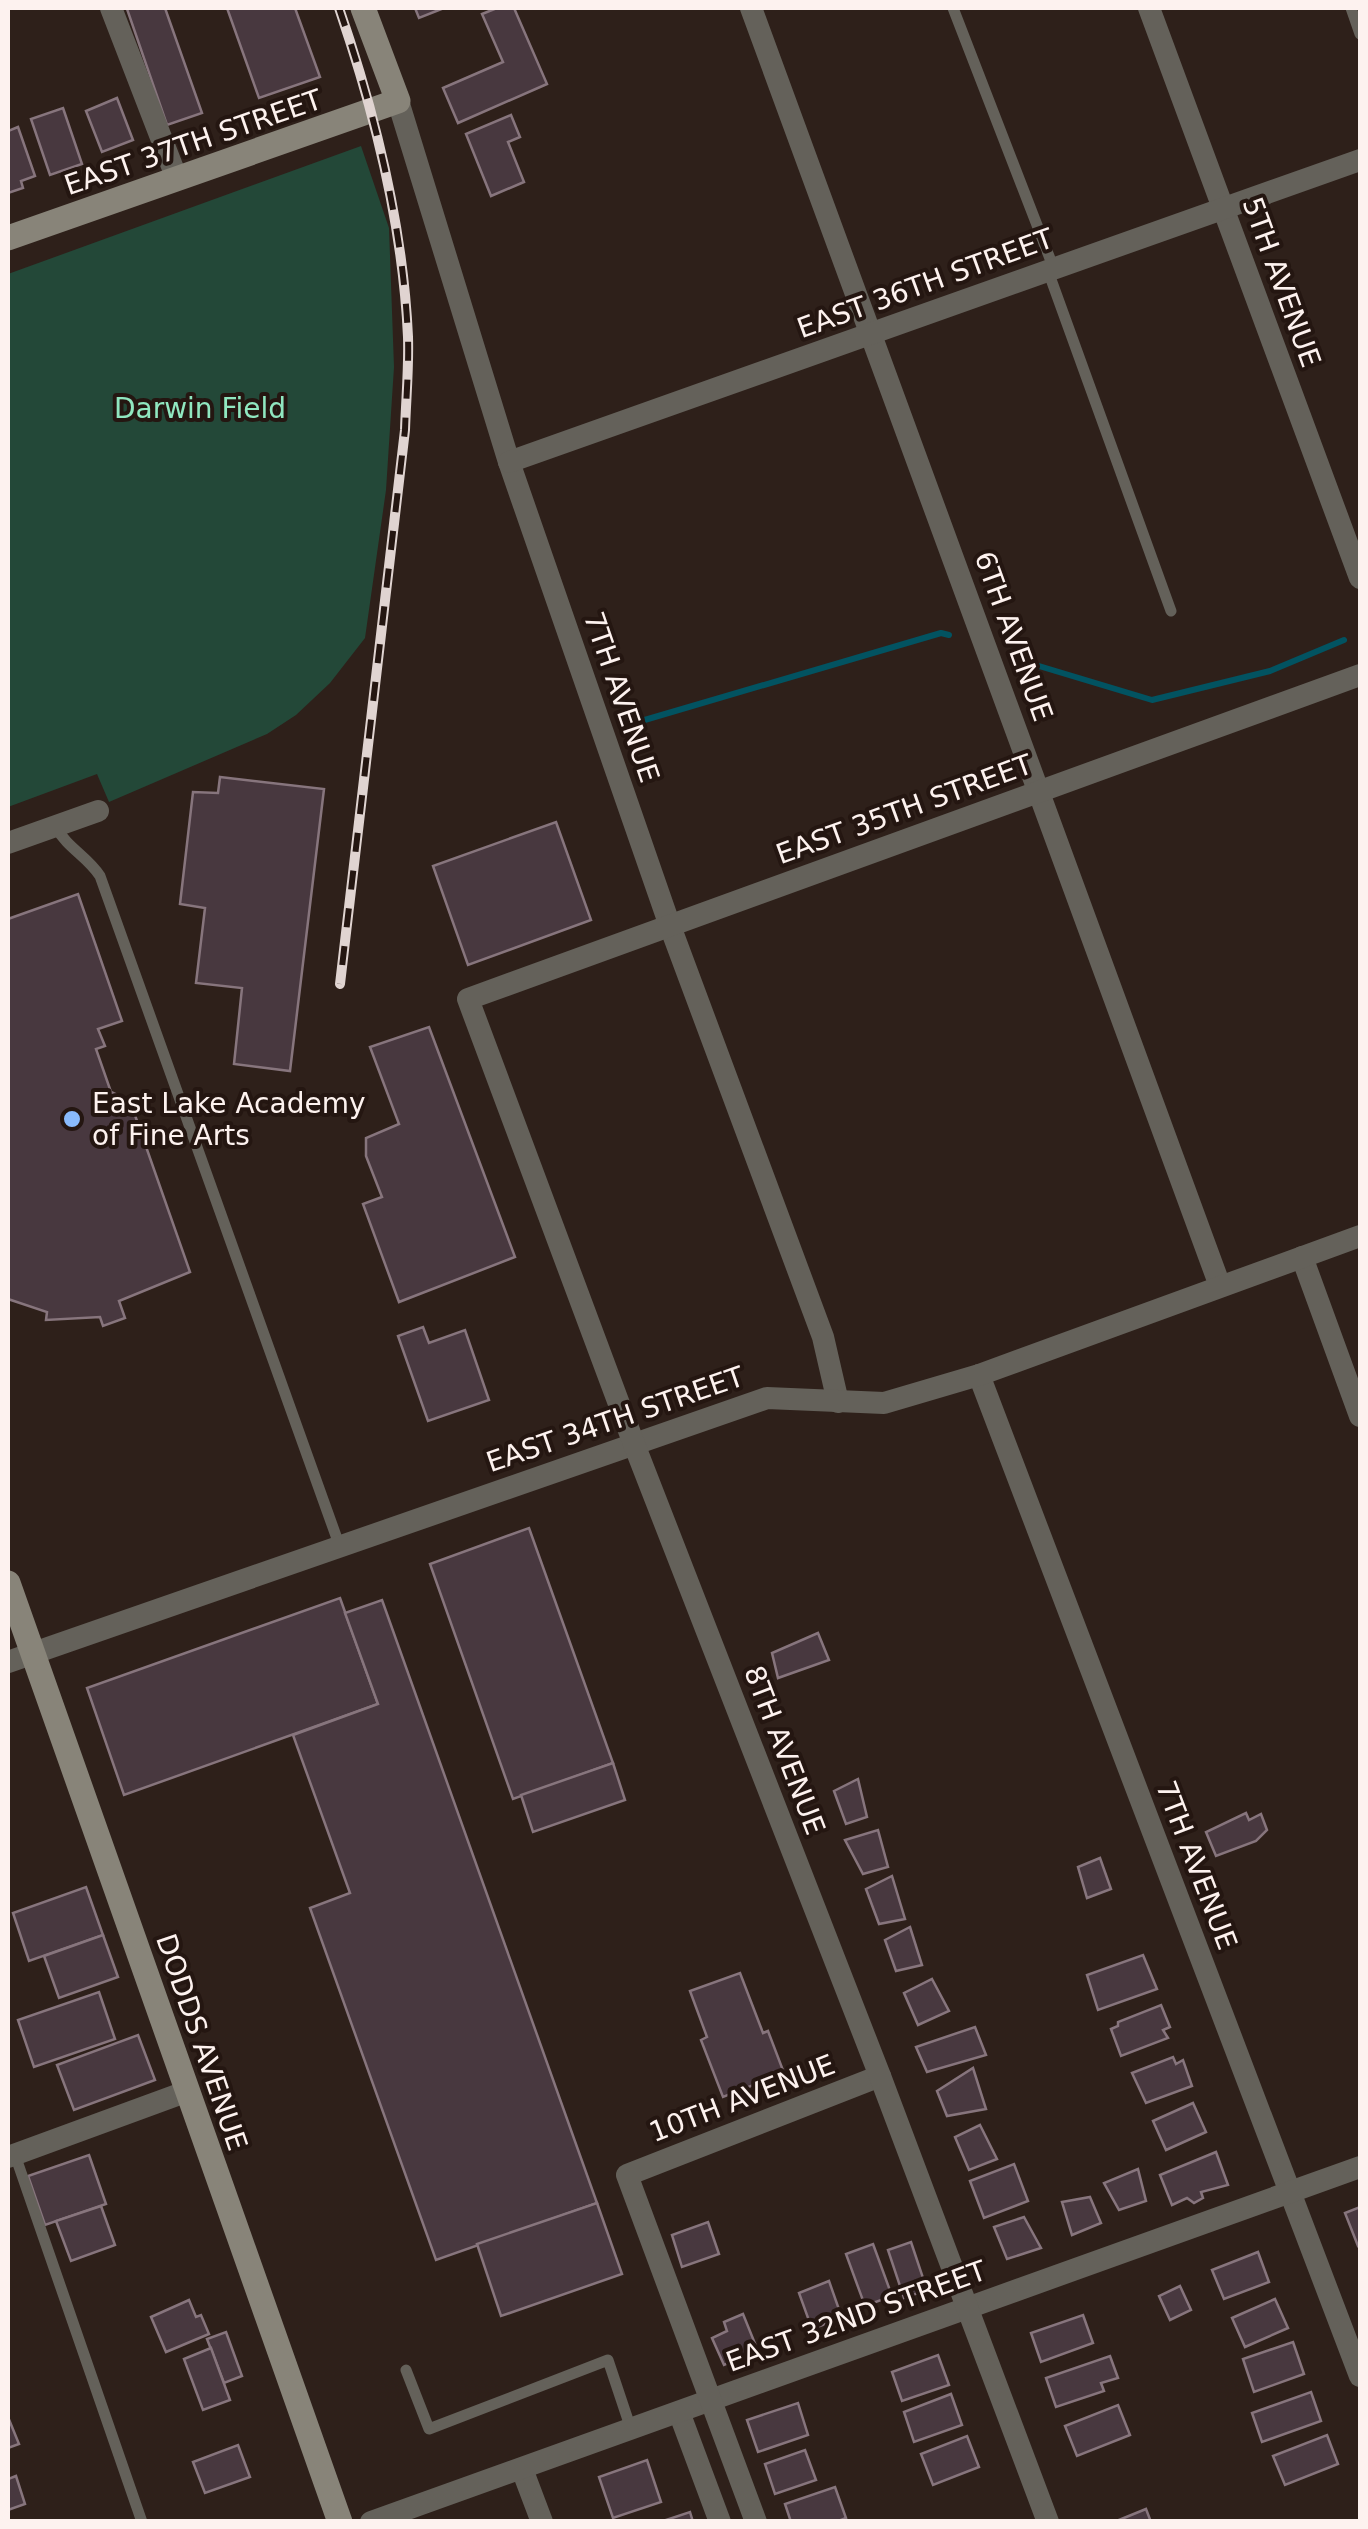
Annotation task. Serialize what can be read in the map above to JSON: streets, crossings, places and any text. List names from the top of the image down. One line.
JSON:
{"streets":{"street":["EAST 37TH STREET","5TH AVENUE","EAST 36TH STREET","6TH AVENUE","7TH AVENUE","EAST 35TH STREET","EAST 34TH STREET","8TH AVENUE","DODDS AVENUE","10TH AVENUE","EAST 32ND STREET"]},"crossings":[["EAST 37TH STREET","7TH AVENUE"],["5TH AVENUE","EAST 36TH STREET"],["EAST 36TH STREET","6TH AVENUE"],["EAST 36TH STREET","7TH AVENUE"],["6TH AVENUE","EAST 35TH STREET"],["6TH AVENUE","EAST 34TH STREET"],["7TH AVENUE","EAST 35TH STREET"],["7TH AVENUE","EAST 34TH STREET"],["7TH AVENUE","EAST 32ND STREET"],["EAST 35TH STREET","8TH AVENUE"],["EAST 34TH STREET","8TH AVENUE"],["EAST 34TH STREET","DODDS AVENUE"],["8TH AVENUE","10TH AVENUE"],["8TH AVENUE","EAST 32ND STREET"],["10TH AVENUE","EAST 32ND STREET"]],"parks":["Darwin Field"],"places":["East Lake Academy of Fine Arts"]}
